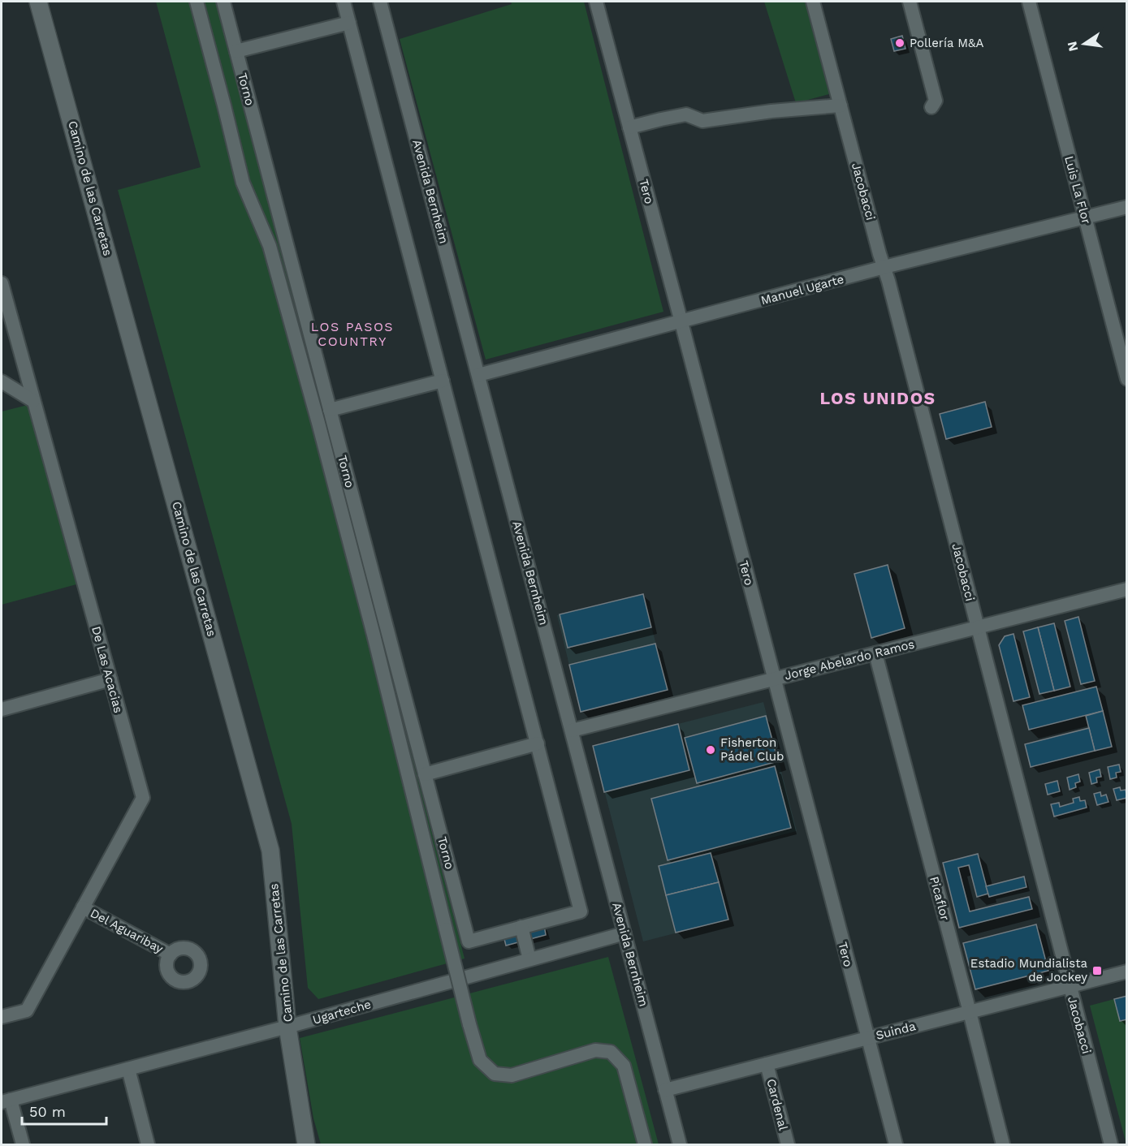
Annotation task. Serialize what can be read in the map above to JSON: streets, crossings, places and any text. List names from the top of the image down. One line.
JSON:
{"streets":{"street":["Torno","Camino de las Carretas","Luis La Flor","Avenida Bernheim","Tero","Jacobacci","Manuel Ugarte","Jorge Abelardo Ramos","De Las Acacias","Picaflor","Del Aguaribay","Ugarteche","Suinda","Cardenal"]},"crossings":[["Camino de las Carretas","Ugarteche"],["Luis La Flor","Manuel Ugarte"],["Avenida Bernheim","Manuel Ugarte"],["Avenida Bernheim","Jorge Abelardo Ramos"],["Avenida Bernheim","Ugarteche"],["Avenida Bernheim","Suinda"],["Tero","Manuel Ugarte"],["Tero","Jorge Abelardo Ramos"],["Tero","Suinda"],["Jacobacci","Manuel Ugarte"],["Jacobacci","Jorge Abelardo Ramos"],["Jacobacci","Suinda"],["Jorge Abelardo Ramos","Picaflor"],["De Las Acacias","Del Aguaribay"],["Picaflor","Suinda"],["Suinda","Cardenal"]],"districts":["LOS PASOS COUNTRY","LOS UNIDOS"],"places":{"other":["Pollería M&A","Fisherton Pádel Club"],"transit":["Estadio Mundialista de Jockey"]},"scale_bar":"50 m","north":"left"}
